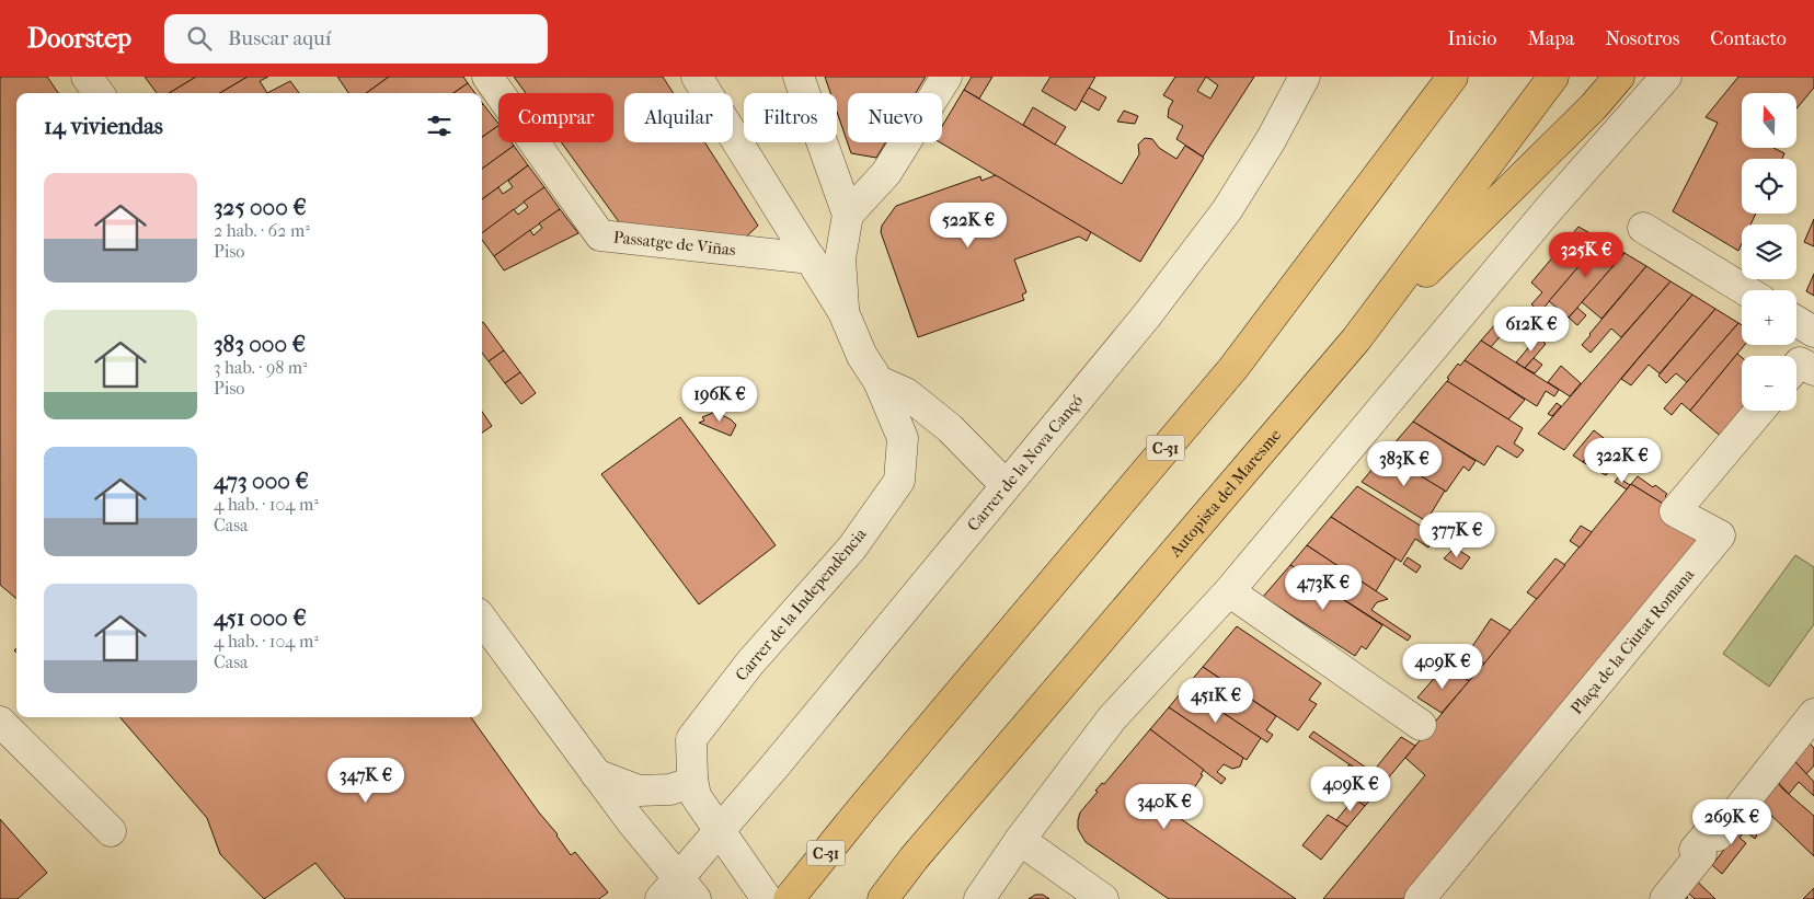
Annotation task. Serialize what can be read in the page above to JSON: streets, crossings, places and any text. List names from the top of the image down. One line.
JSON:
{"streets":{"highway":["C-31","Autopista del Maresme"],"street":["Passatge de Viñas","Carrer de la Nova Cançó","Carrer de la Independència","Plaça de la Ciutat Romana"]},"crossings":[["Passatge de Viñas","Carrer de la Independència"],["Carrer de la Nova Cançó","Carrer de la Independència"]],"north":"top","page":{"header":"Doorstep","search":"Buscar aquí","nav":["Inicio","Mapa","Nosotros","Contacto"],"map_buttons":["+","−"],"chip":["Comprar","Alquilar","Filtros","Nuevo"],"heading":"14 viviendas","list":[{"name":"325 000 €","note":"2 hab. · 62 m² · Piso"},{"name":"383 000 €","note":"3 hab. · 98 m² · Piso"},{"name":"473 000 €","note":"4 hab. · 104 m² · Casa"},{"name":"451 000 €","note":"4 hab. · 104 m² · Casa"}],"price":["522K €","325K €","612K €","196K €","322K €","383K €","377K €","473K €","409K €","451K €","347K €","409K €","340K €","269K €"]}}
